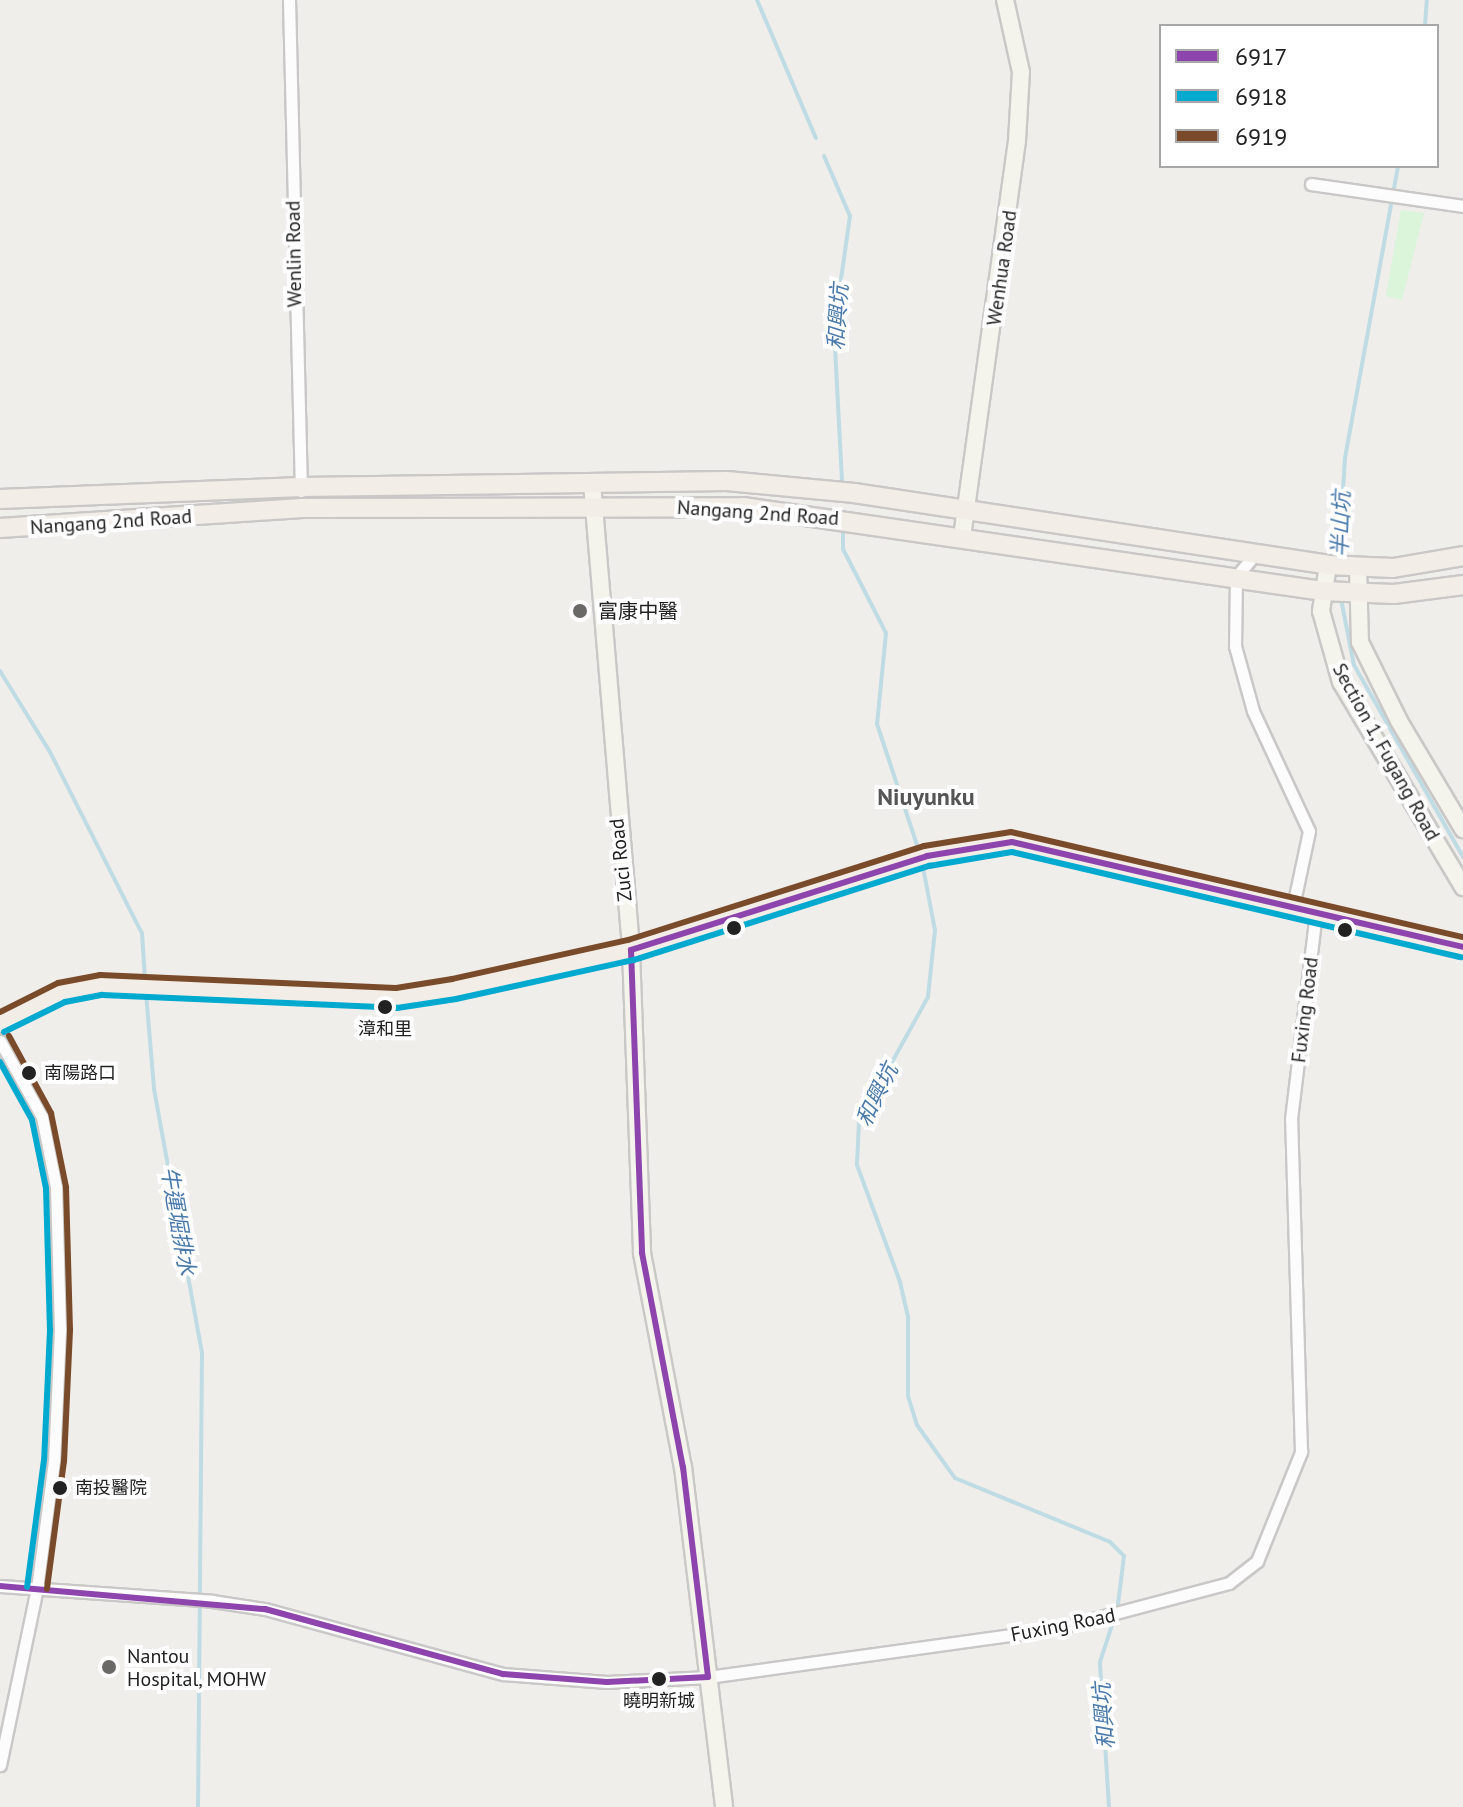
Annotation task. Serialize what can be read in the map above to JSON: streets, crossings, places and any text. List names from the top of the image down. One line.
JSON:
{"streets":{"main road":["Nangang 2nd Road"],"street":["Wenlin Road","Wenhua Road","Section 1, Fugang Road","Zuci Road","Fuxing Road"]},"crossings":[["Wenlin Road","Nangang 2nd Road"],["Wenhua Road","Nangang 2nd Road"],["Nangang 2nd Road","Section 1, Fugang Road"],["Nangang 2nd Road","Zuci Road"],["Zuci Road","Fuxing Road"]],"districts":["Niuyunku"],"water":["和興坑","半山坑","牛運堀排水"],"places":["富康中醫","漳和里","南陽路口","南投醫院","Nantou Hospital, MOHW","曉明新城"],"lines":["transit line 6919","transit line 6917","transit line 6918"],"legend":["6917","6918","6919"]}
